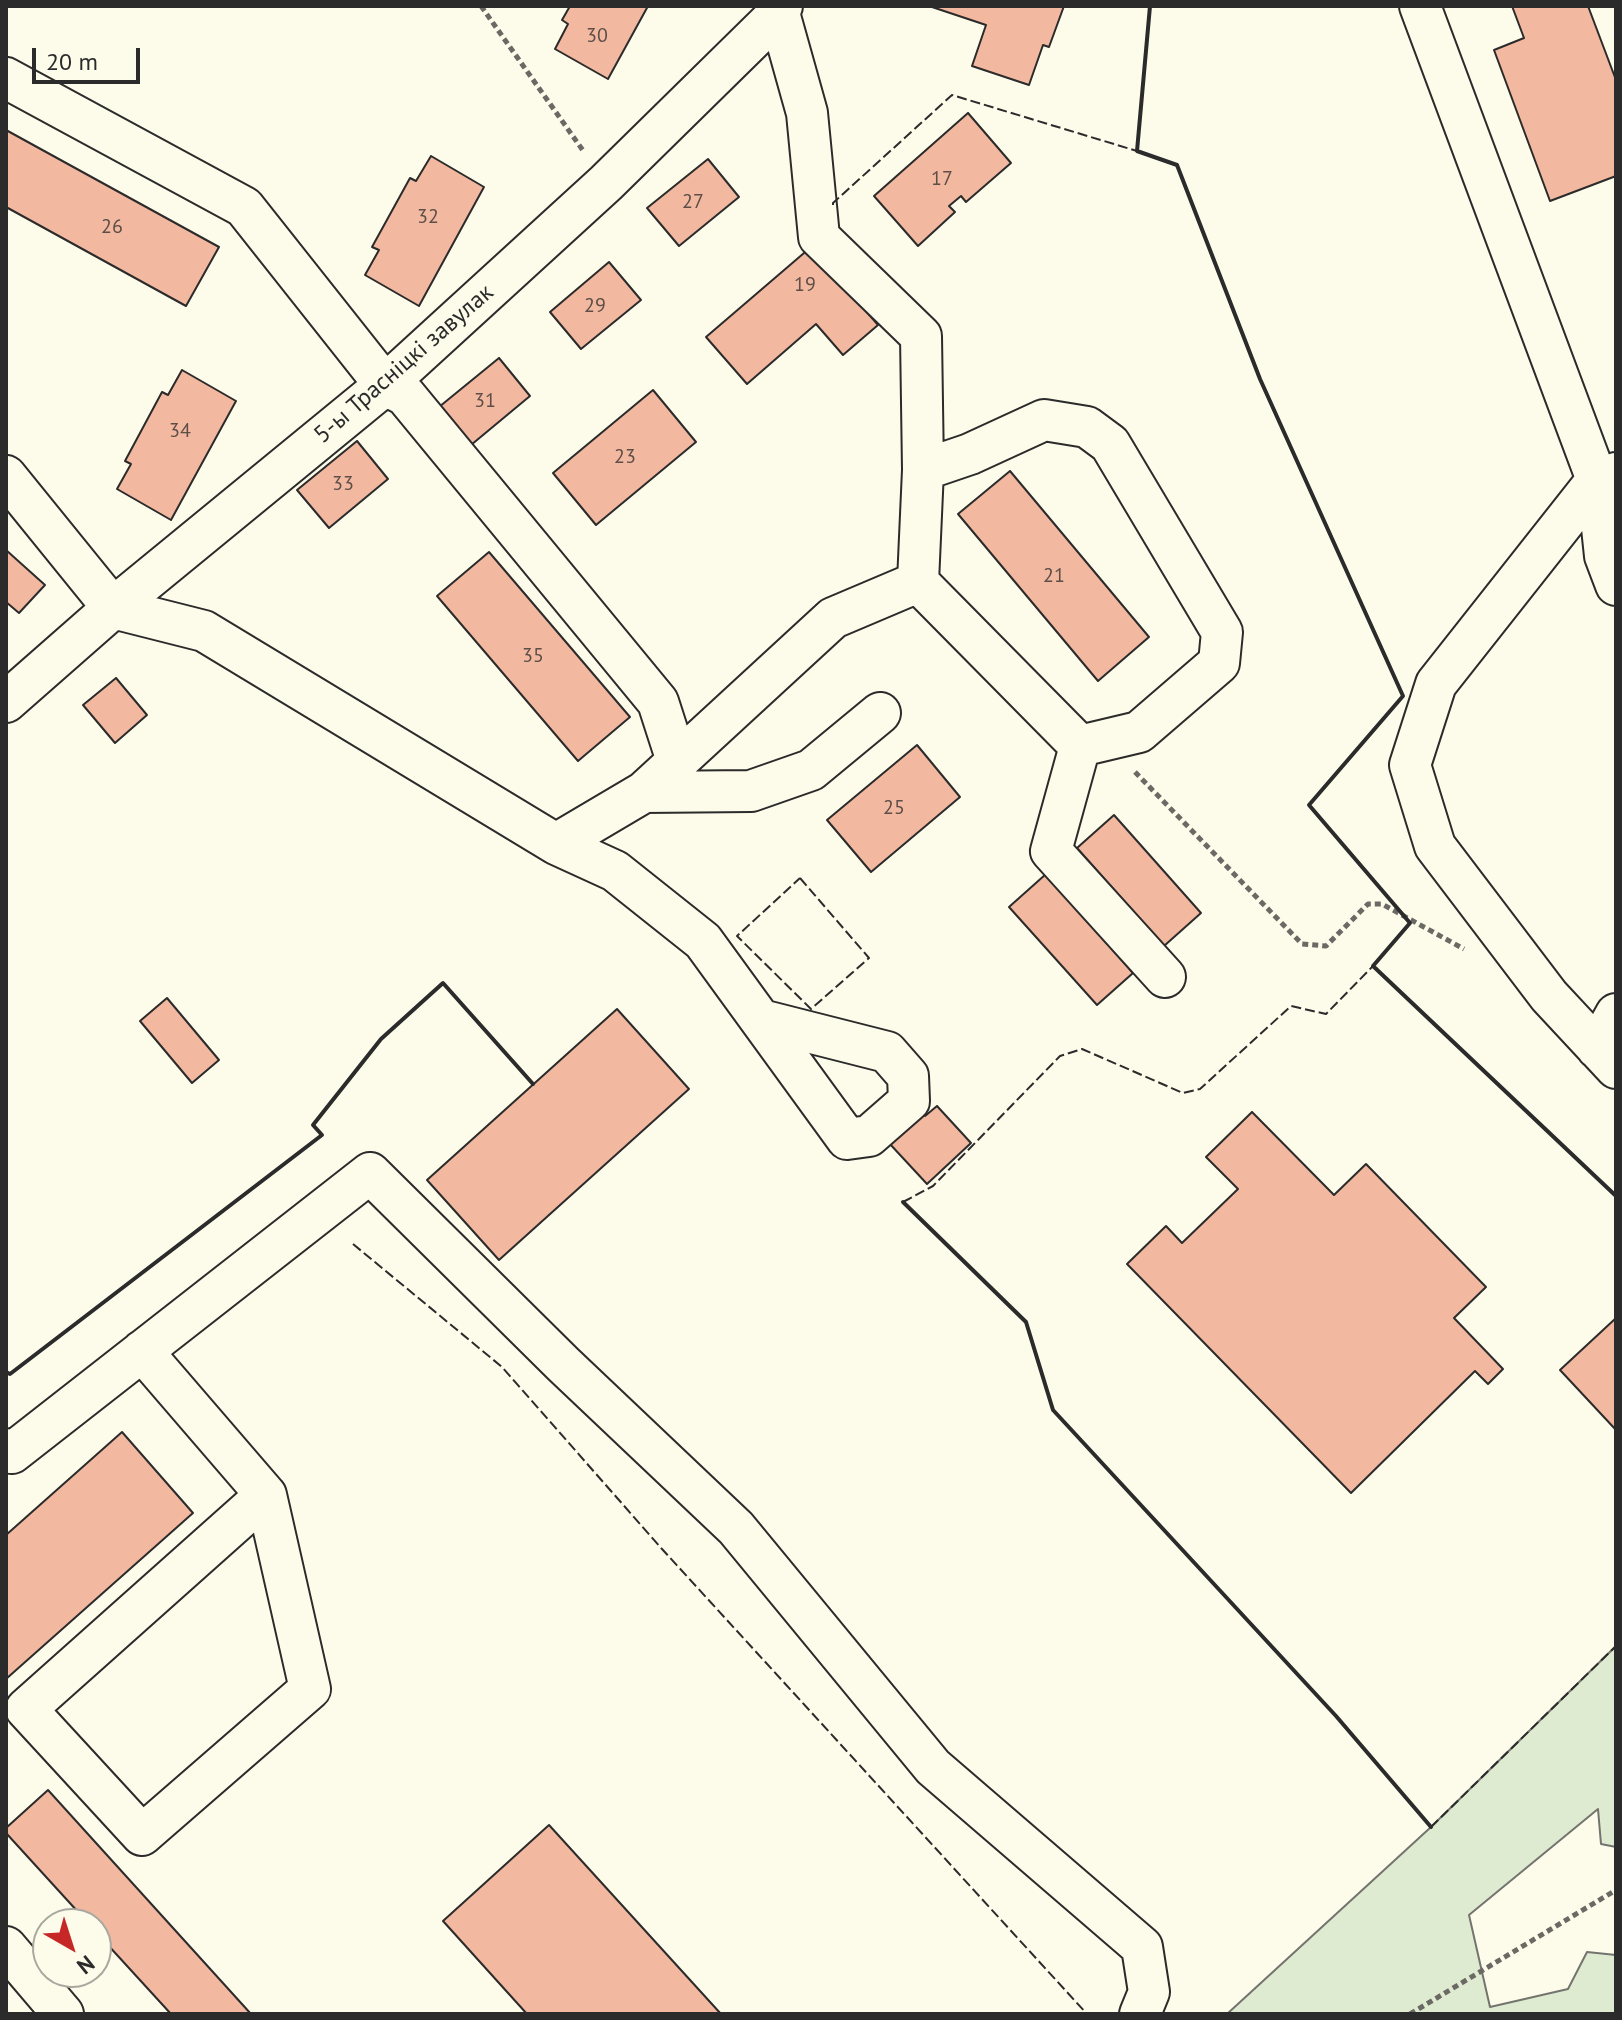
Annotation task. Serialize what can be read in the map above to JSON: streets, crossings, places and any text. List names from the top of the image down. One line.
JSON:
{"streets":{"street":["5-ы Трасніцкі завулак"]},"house_numbers":["30","17","27","32","26","19","29","31","34","23","33","21","35","25"],"scale_bar":"20 m","north":"bottom right"}
